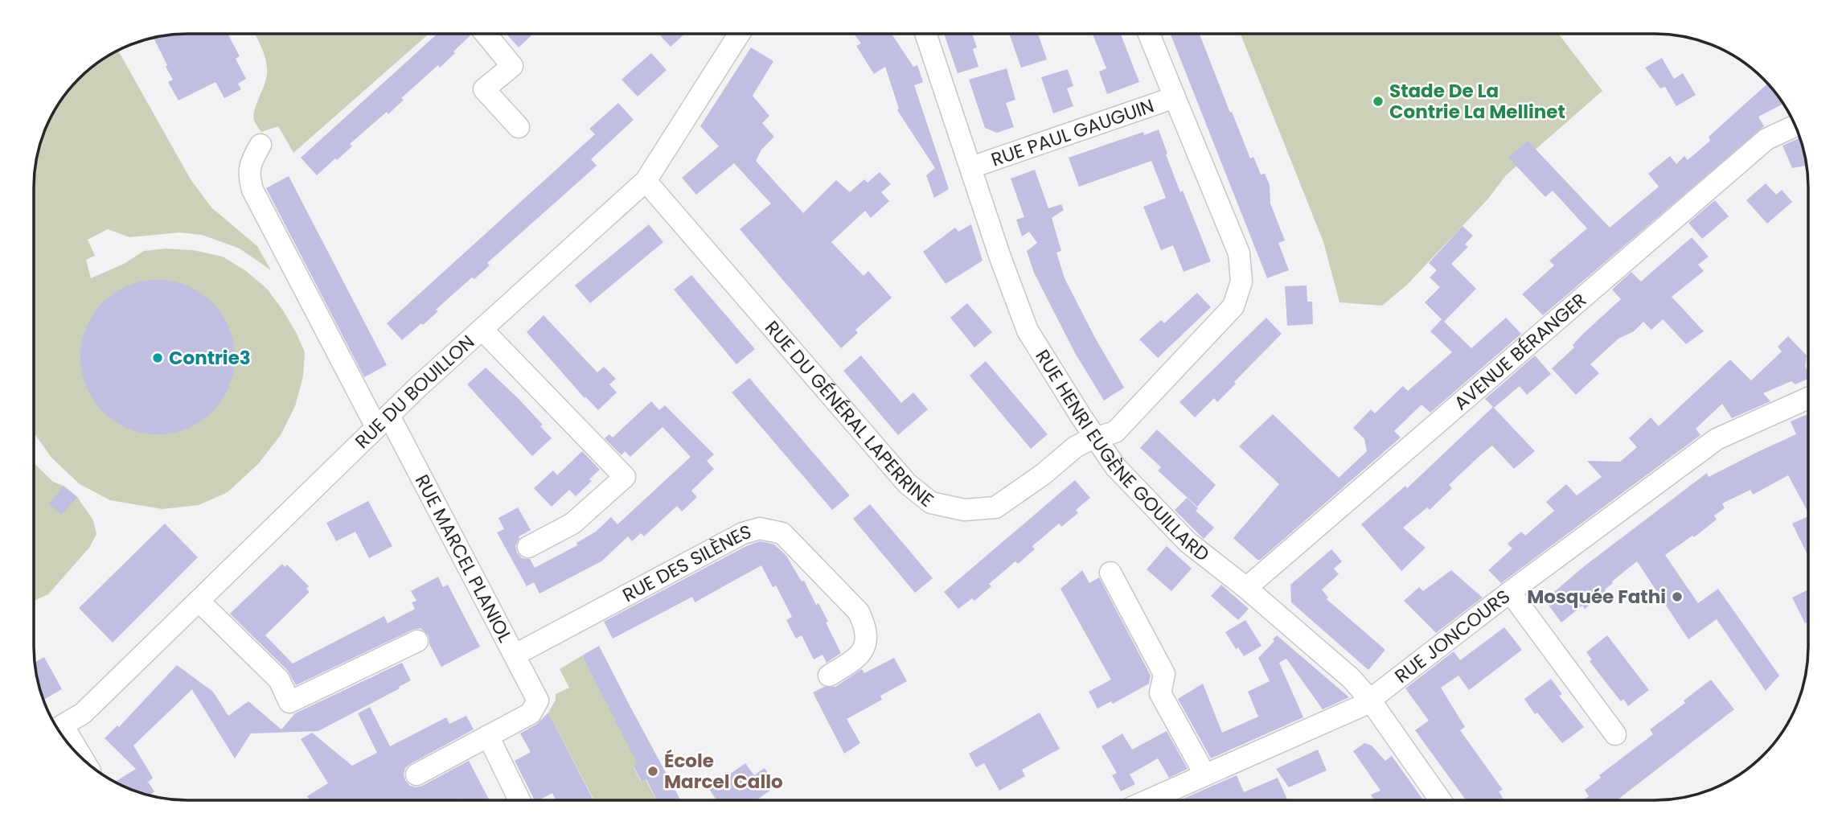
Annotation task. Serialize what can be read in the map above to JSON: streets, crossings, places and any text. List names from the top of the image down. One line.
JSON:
{"streets":{"street":["RUE PAUL GAUGUIN","AVENUE BÉRANGER","RUE DU BOUILLON","RUE DU GÉNÉRAL LAPERRINE","RUE HENRI EUGÈNE GOUILLARD","RUE MARCEL PLANIOL","RUE DES SILÈNES","RUE JONCOURS"]},"crossings":[["RUE PAUL GAUGUIN","RUE DU GÉNÉRAL LAPERRINE"],["RUE PAUL GAUGUIN","RUE HENRI EUGÈNE GOUILLARD"],["AVENUE BÉRANGER","RUE HENRI EUGÈNE GOUILLARD"],["RUE DU BOUILLON","RUE DU GÉNÉRAL LAPERRINE"],["RUE DU BOUILLON","RUE MARCEL PLANIOL"],["RUE DU GÉNÉRAL LAPERRINE","RUE HENRI EUGÈNE GOUILLARD"],["RUE HENRI EUGÈNE GOUILLARD","RUE JONCOURS"],["RUE MARCEL PLANIOL","RUE DES SILÈNES"]],"places":["Stade De La Contrie La Mellinet","Contrie3","Mosquée Fathi","École Marcel Callo"]}
